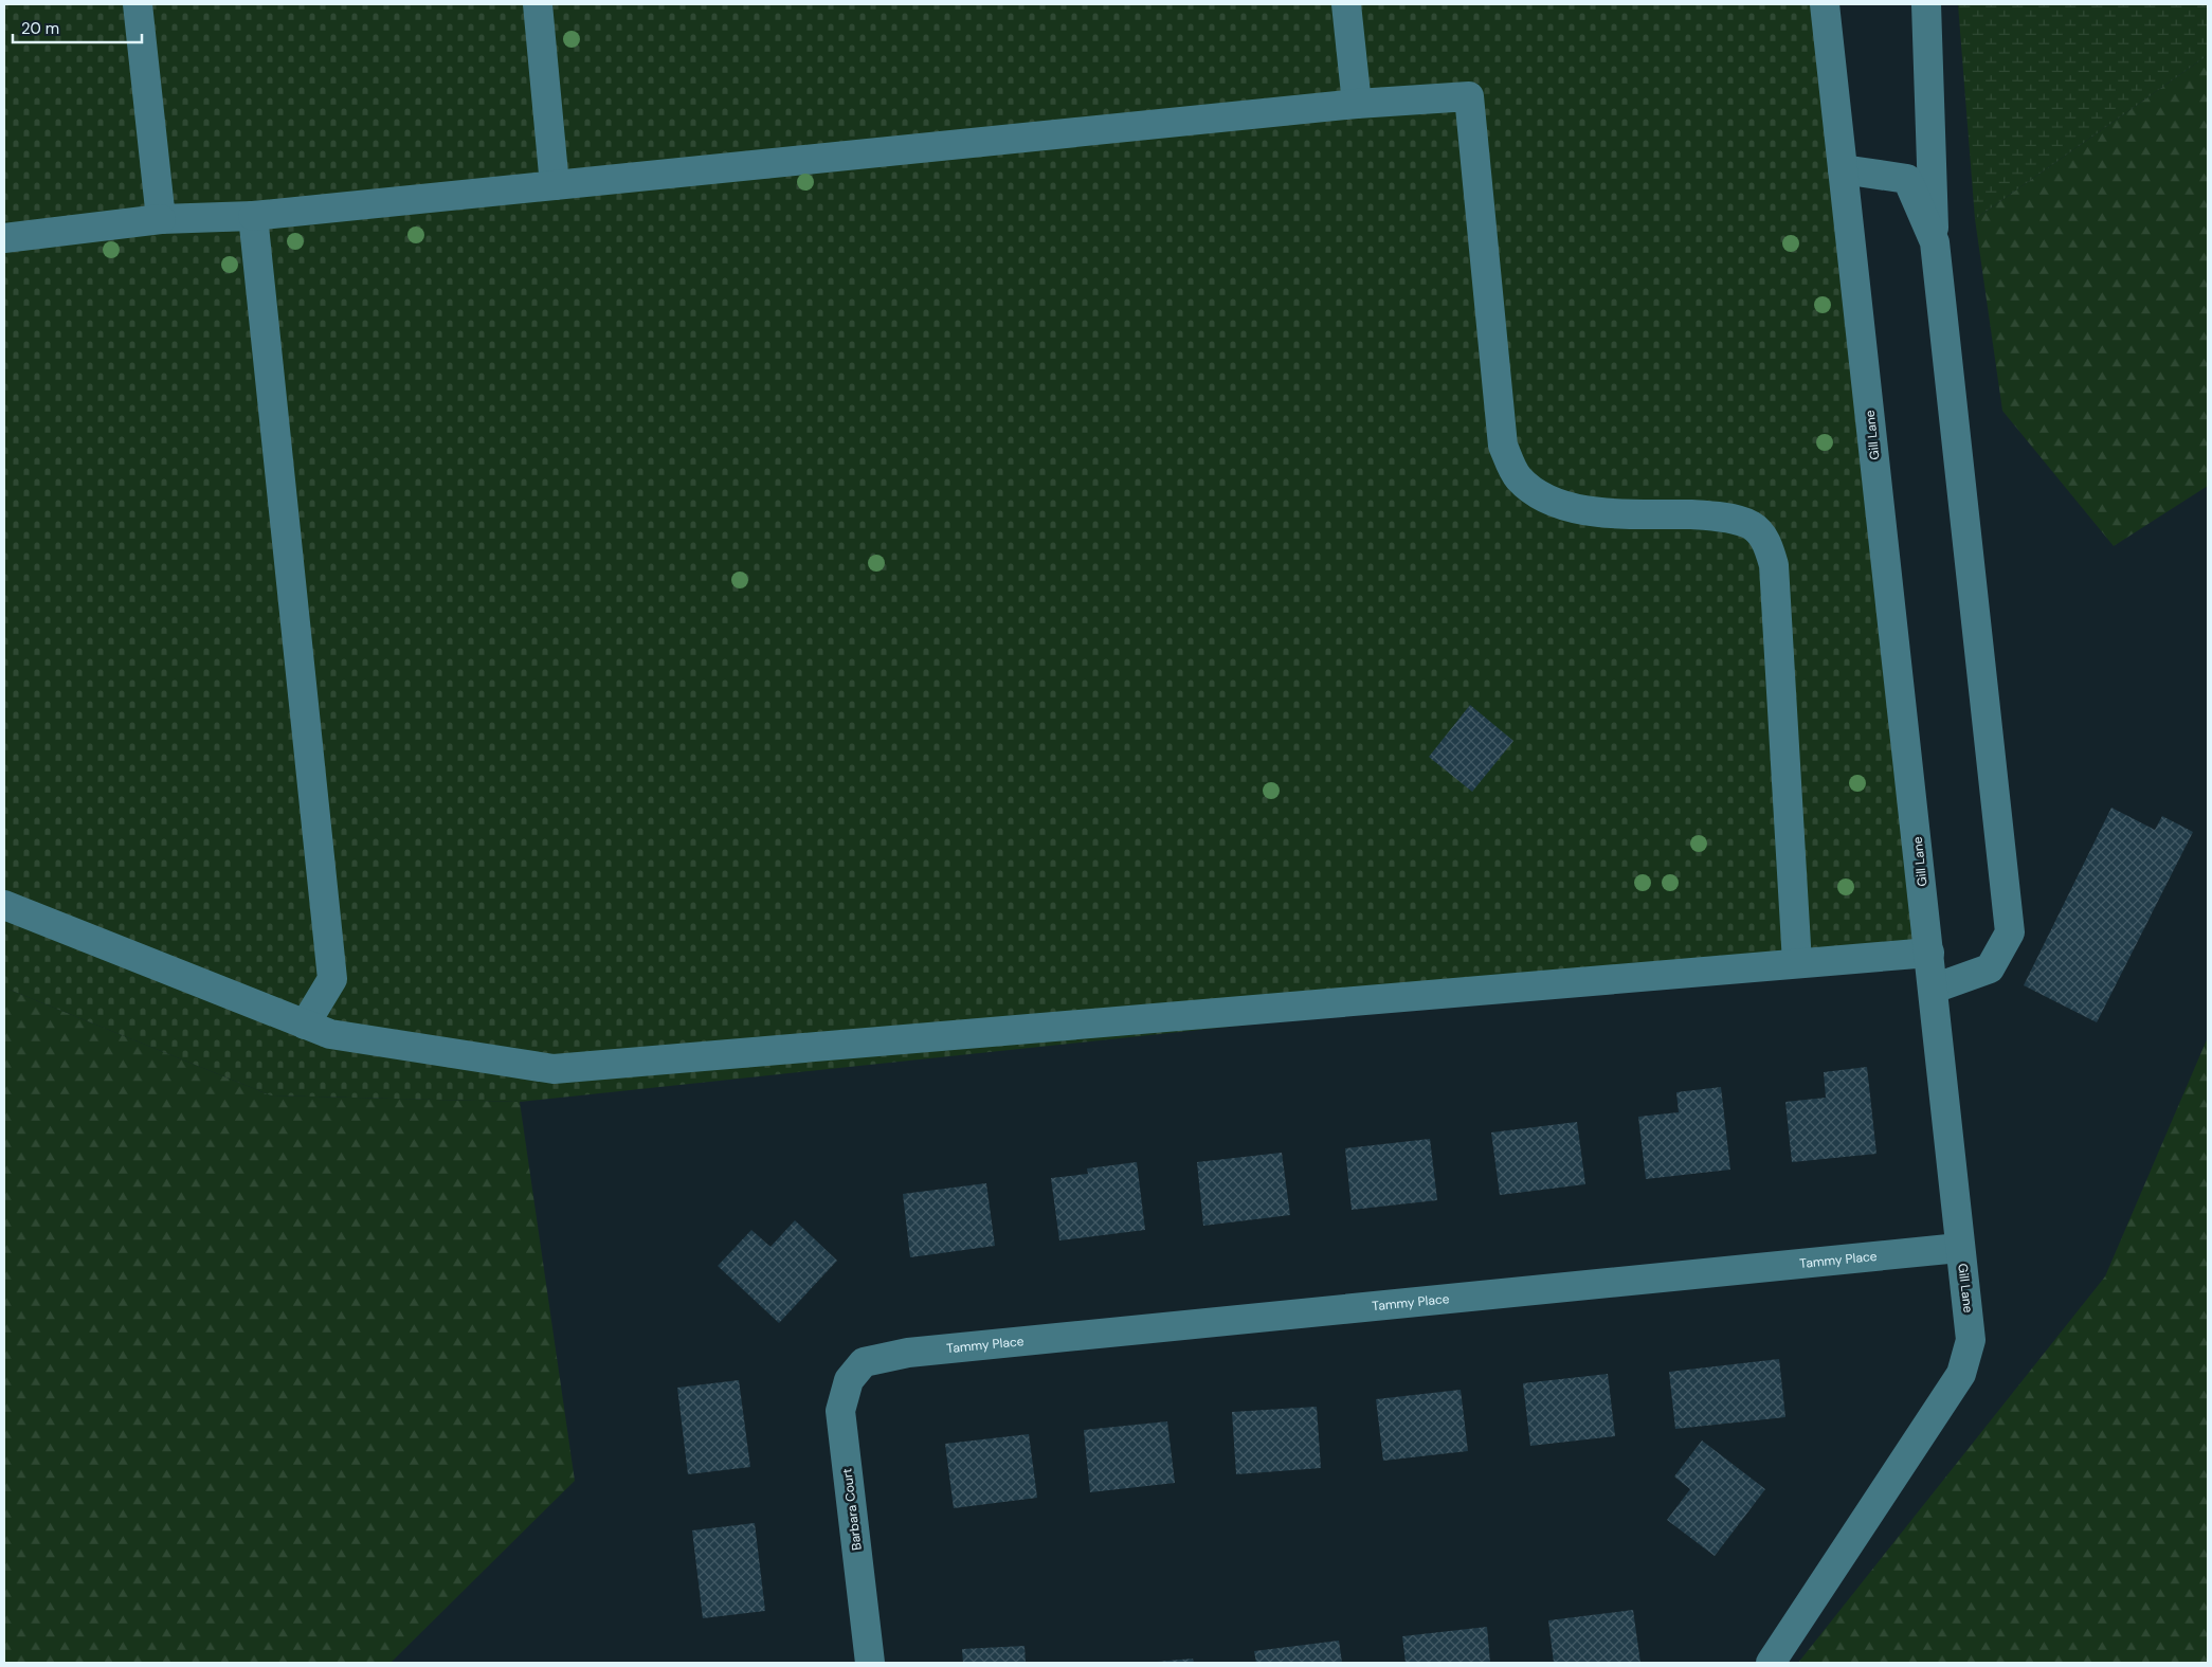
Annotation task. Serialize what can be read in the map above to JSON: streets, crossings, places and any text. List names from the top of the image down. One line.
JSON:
{"streets":{"street":["Gill Lane","Tammy Place","Barbara Court"]},"crossings":[["Gill Lane","Tammy Place"],["Tammy Place","Barbara Court"]],"scale_bar":"20 m"}
